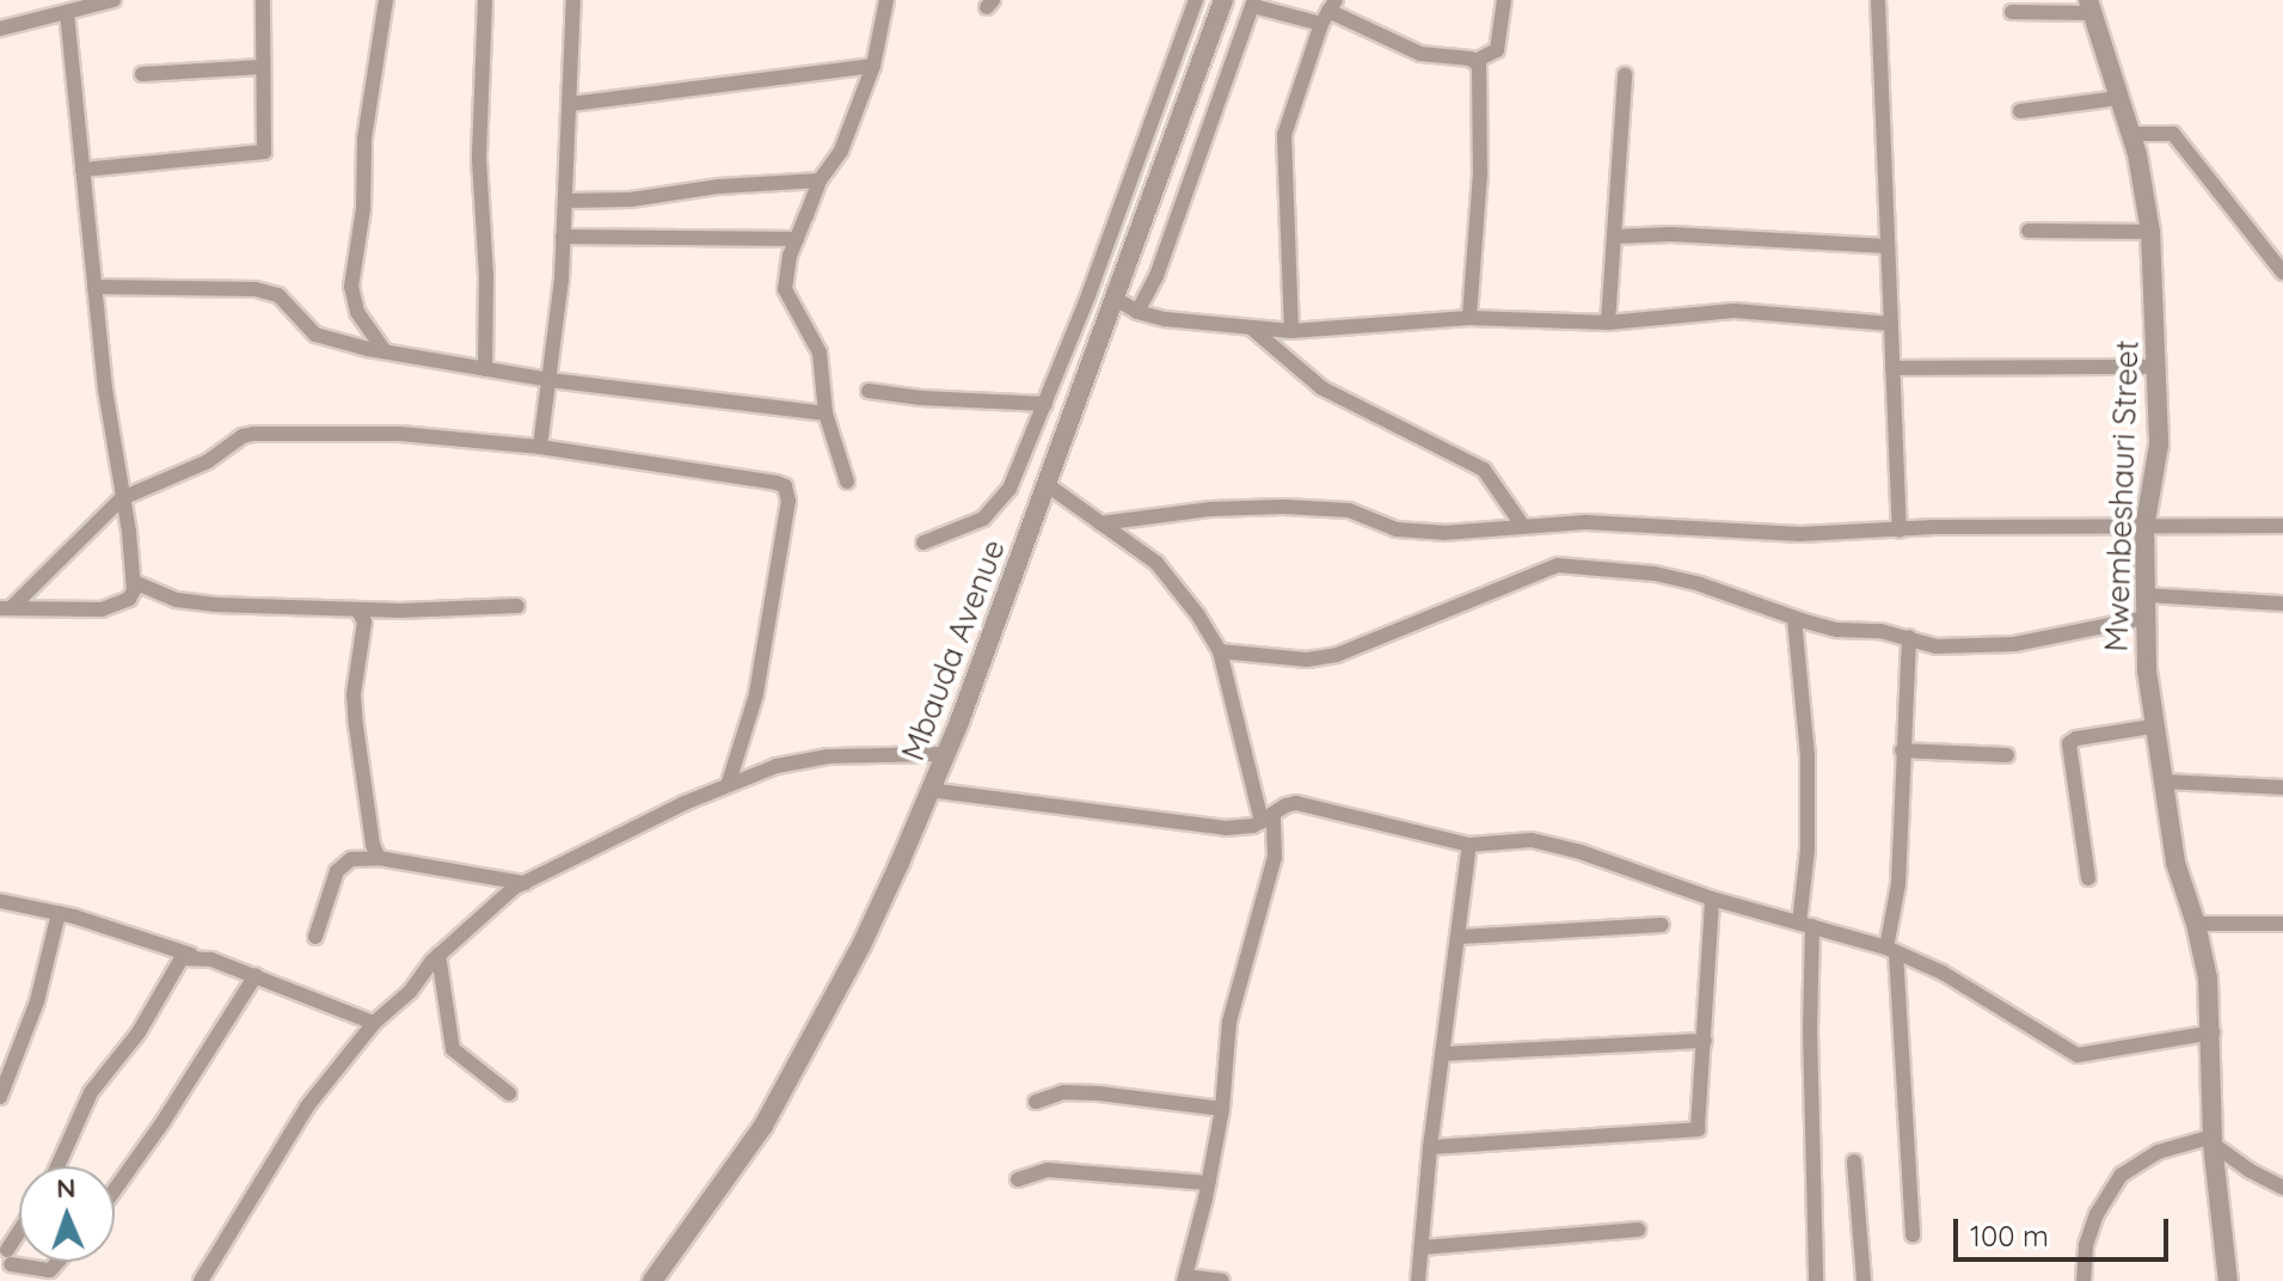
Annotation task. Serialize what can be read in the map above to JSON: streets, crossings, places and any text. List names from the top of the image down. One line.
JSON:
{"streets":{"street":["Mwembeshauri Street","Mbauda Avenue"]},"scale_bar":"100 m","north":"top"}
